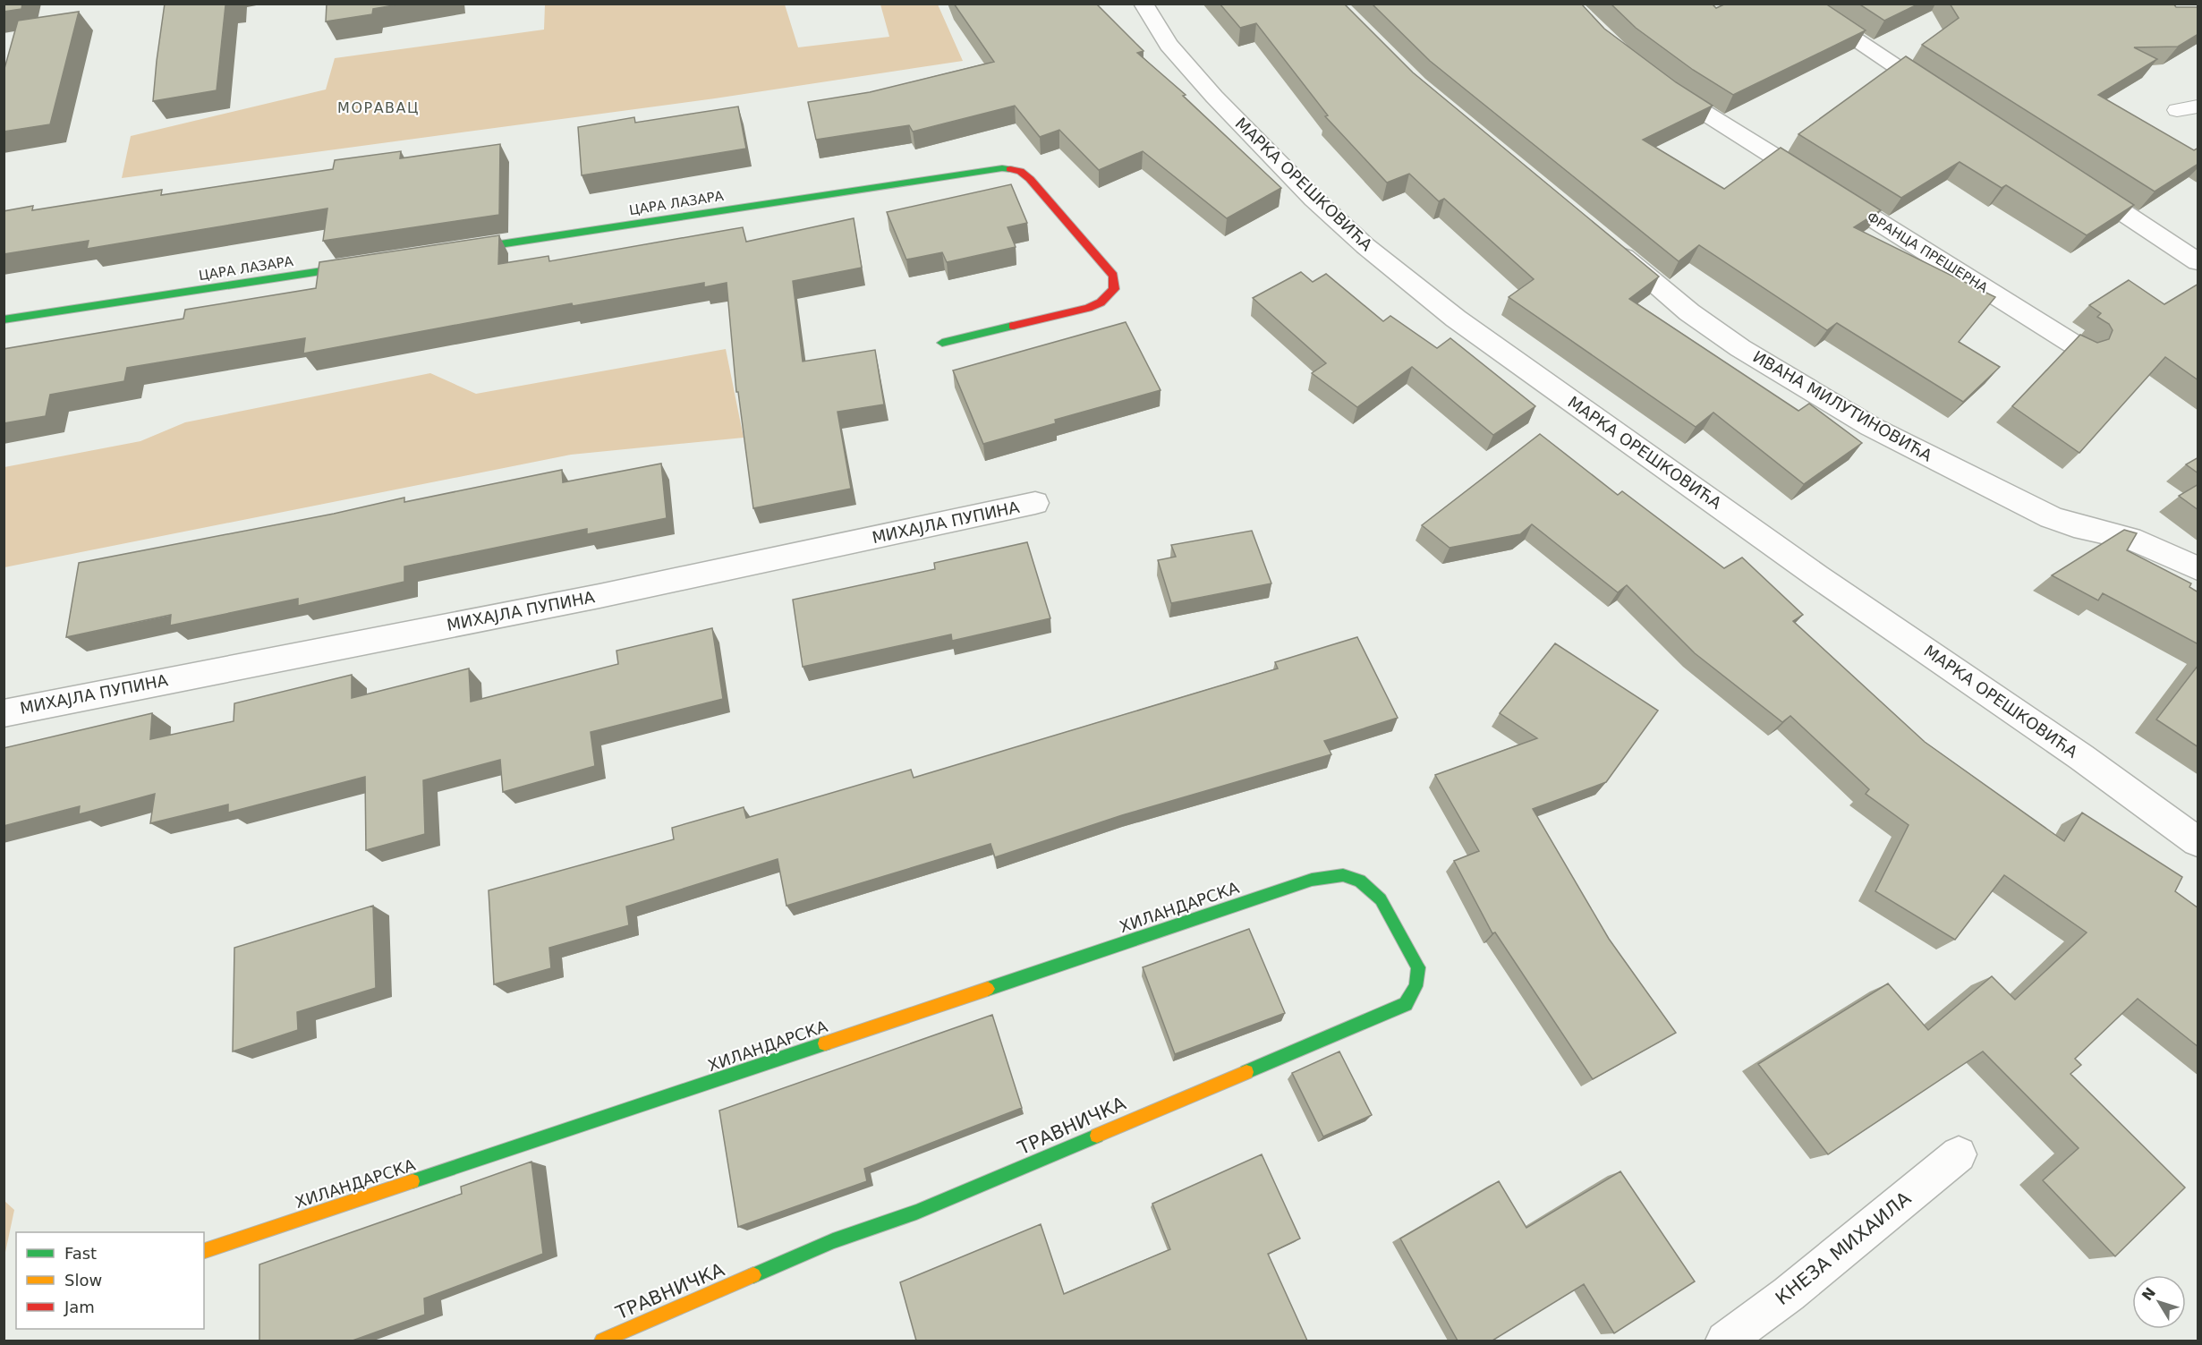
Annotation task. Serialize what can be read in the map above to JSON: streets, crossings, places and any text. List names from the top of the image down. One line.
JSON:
{"streets":{"street":["МАРКА ОРЕШКОВИЋА","ЦАРА ЛАЗАРА","ФРАНЦА ПРЕШЕРНА","ИВАНА МИЛУТИНОВИЋА","МИХАЈЛА ПУПИНА","ХИЛАНДАРСКА","ТРАВНИЧКА","КНЕЗА МИХАИЛА"]},"crossings":[["ХИЛАНДАРСКА","ТРАВНИЧКА"]],"districts":["МОРАВАЦ"],"legend":["Fast","Slow","Jam"],"north":"top left"}
